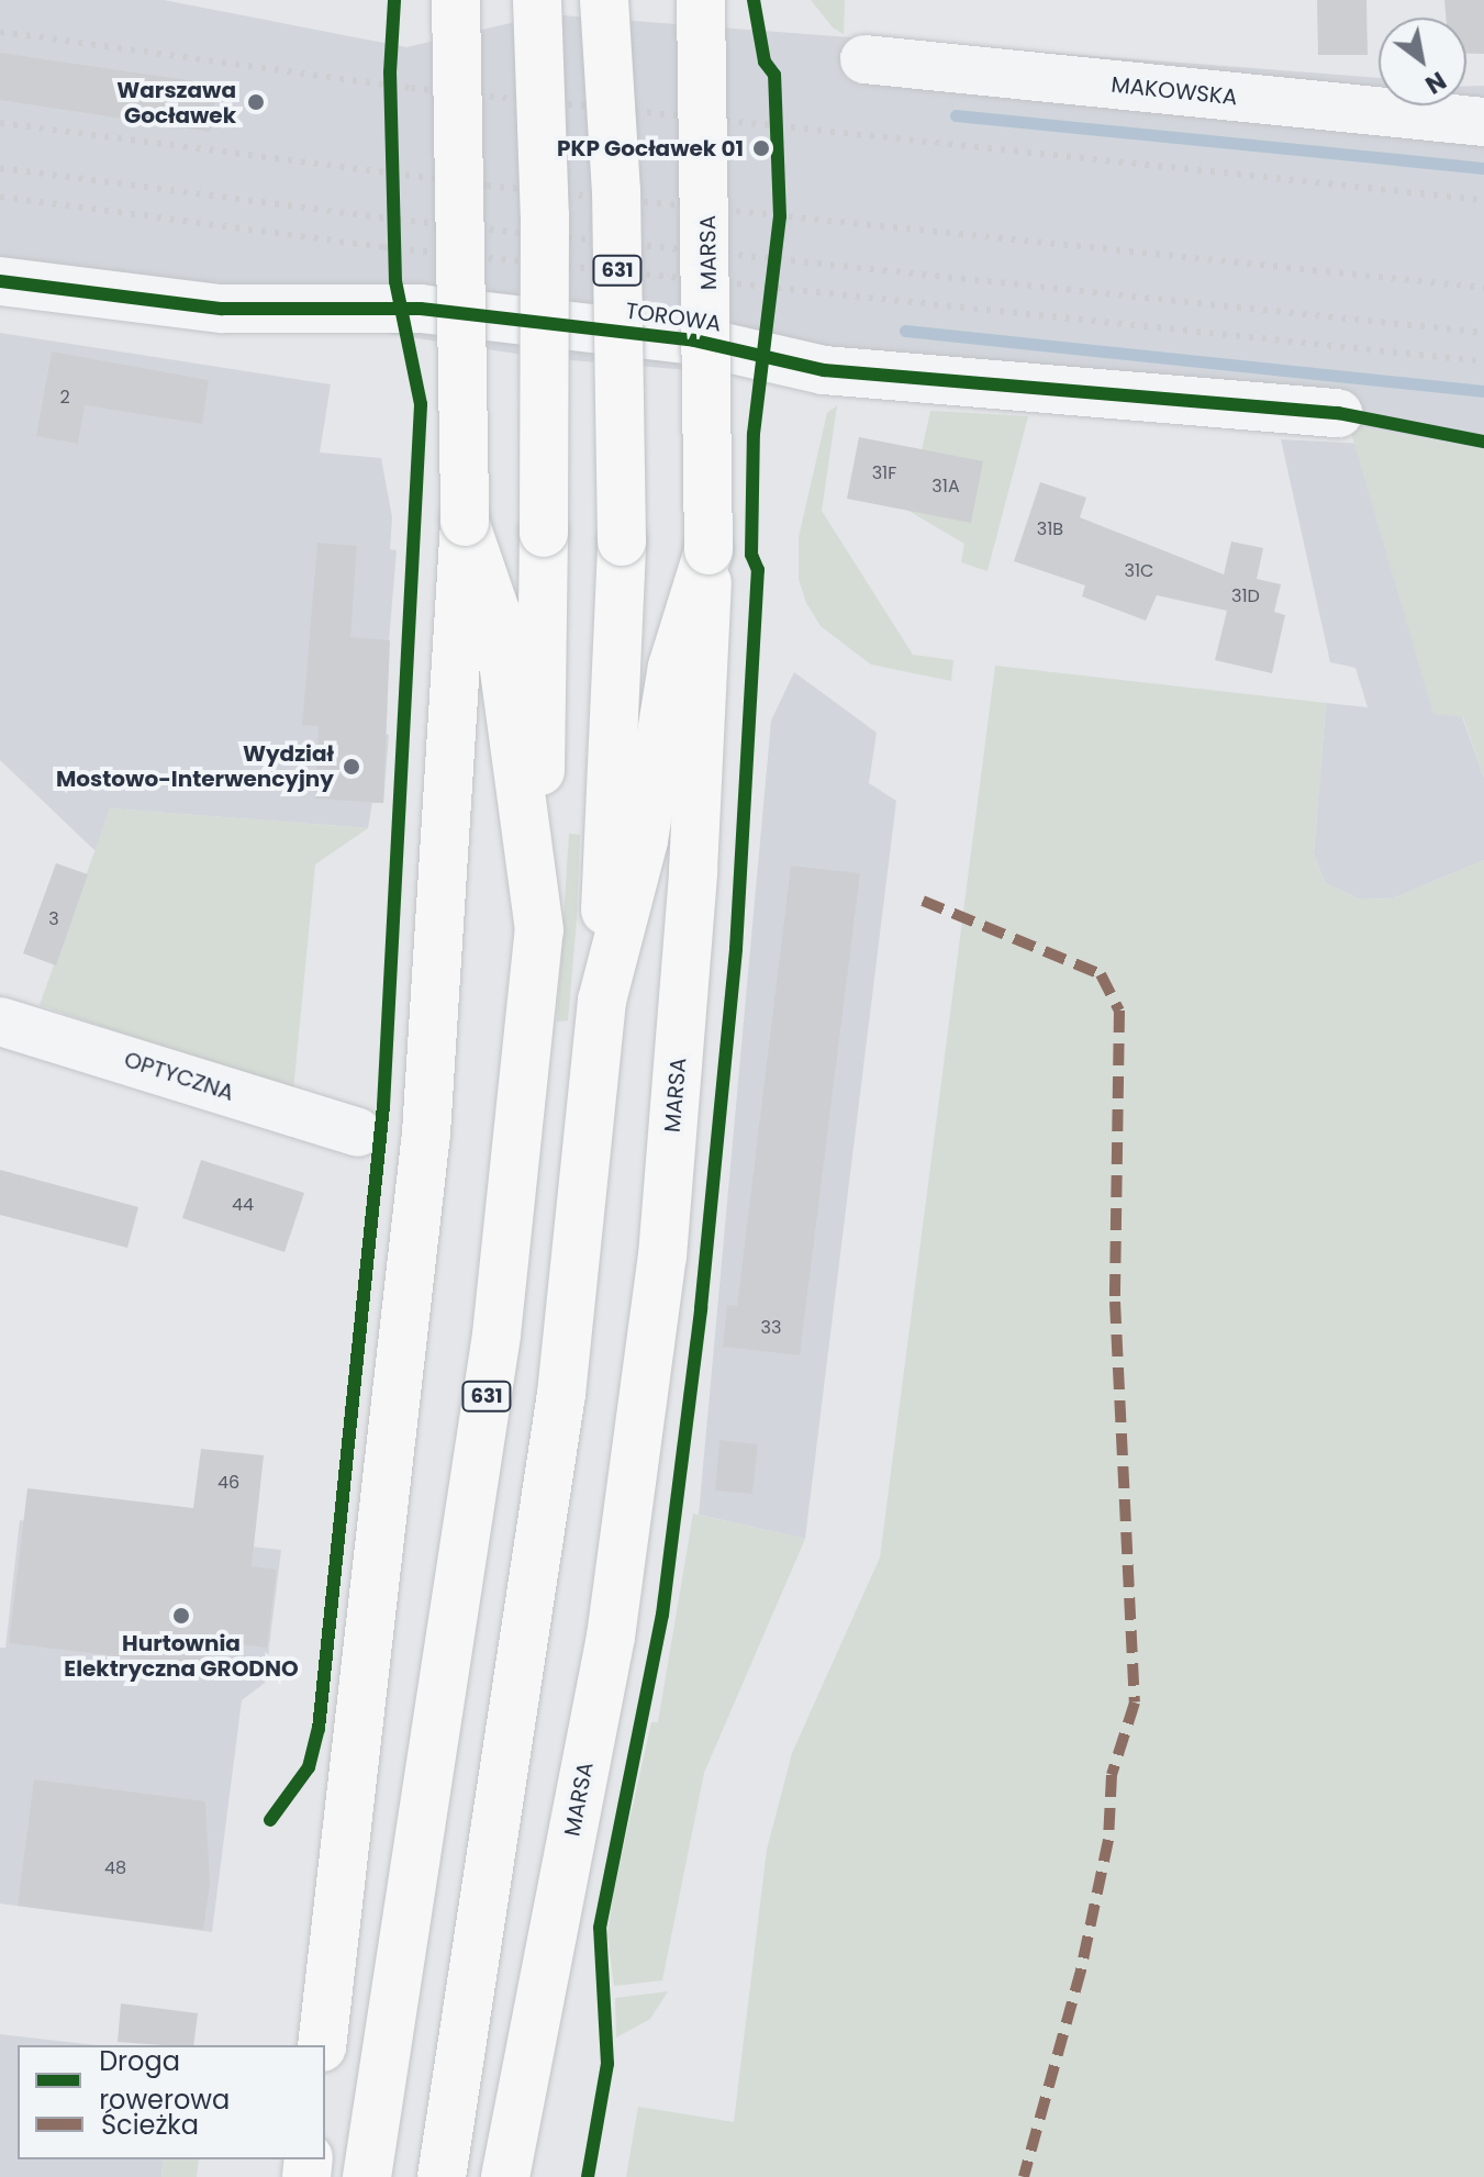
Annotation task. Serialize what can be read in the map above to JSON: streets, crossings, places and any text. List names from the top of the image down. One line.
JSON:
{"streets":{"main road":["MARSA","631"],"street":["MAKOWSKA","TOROWA","OPTYCZNA"]},"places":["Warszawa Gocławek","PKP Gocławek 01","Wydział Mostowo-Interwencyjny","Hurtownia Elektryczna GRODNO"],"house_numbers":["2","31F","31A","31B","31C","31D","3","44","33","46","48"],"legend":["Droga rowerowa","Ścieżka"],"north":"bottom right"}
